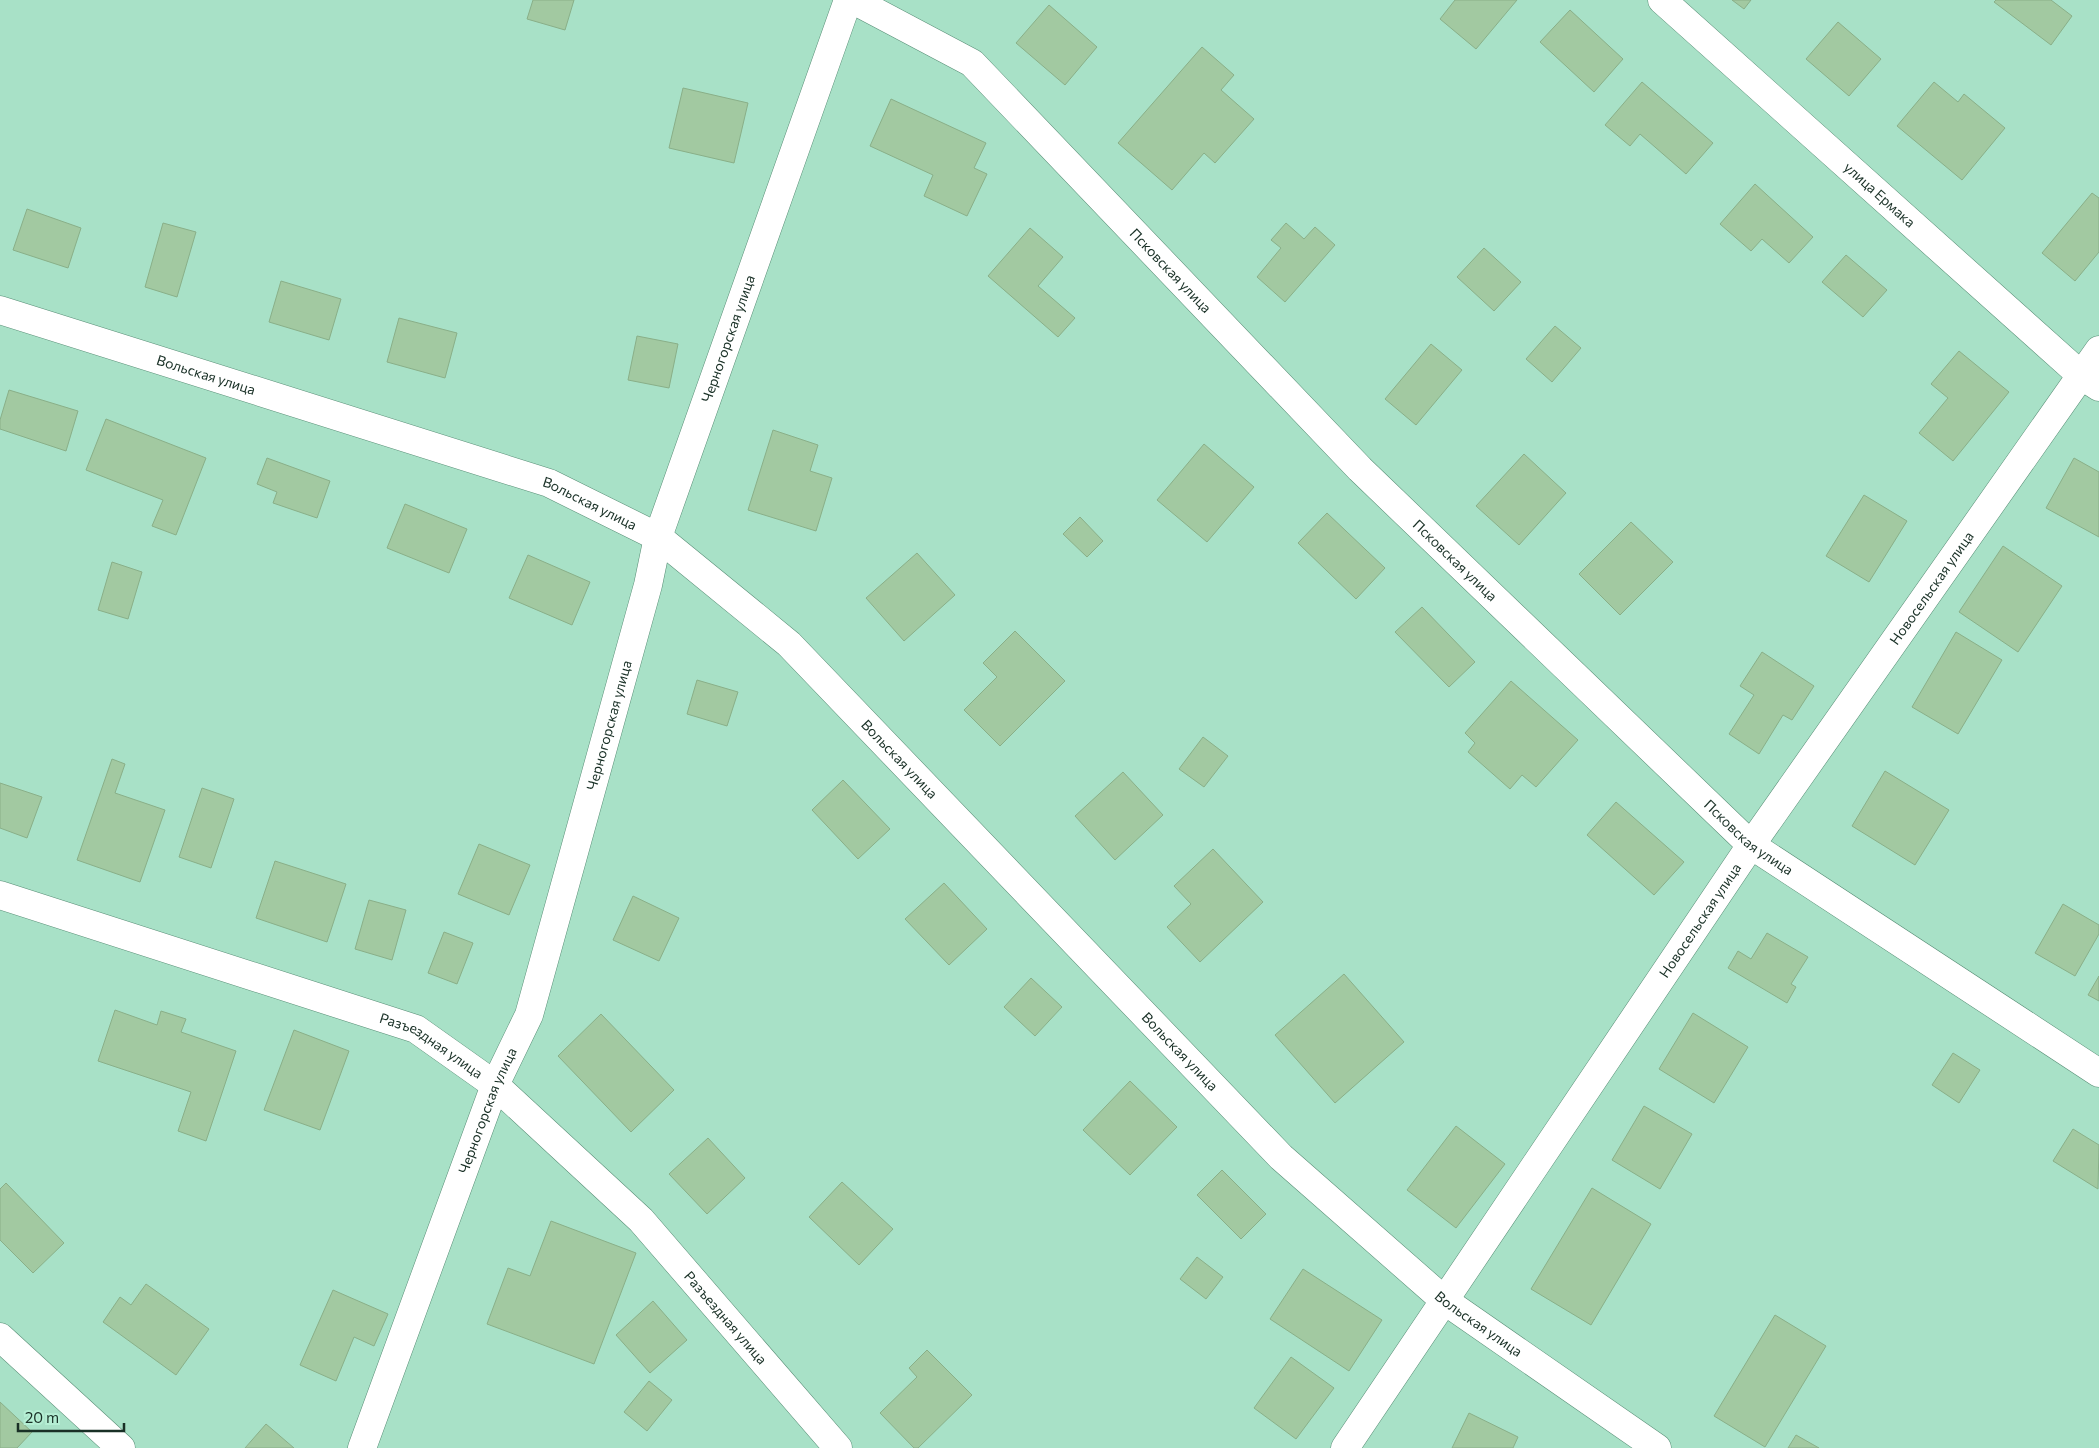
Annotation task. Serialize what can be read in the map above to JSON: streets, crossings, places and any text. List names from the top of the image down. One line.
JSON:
{"streets":{"street":["улица Ермака","Псковская улица","Черногорская улица","Вольская улица","Новосельская улица","Разъездная улица"]},"crossings":[["улица Ермака","Новосельская улица"],["Псковская улица","Новосельская улица"],["Черногорская улица","Вольская улица"],["Черногорская улица","Разъездная улица"],["Вольская улица","Новосельская улица"]],"scale_bar":"20 m"}
